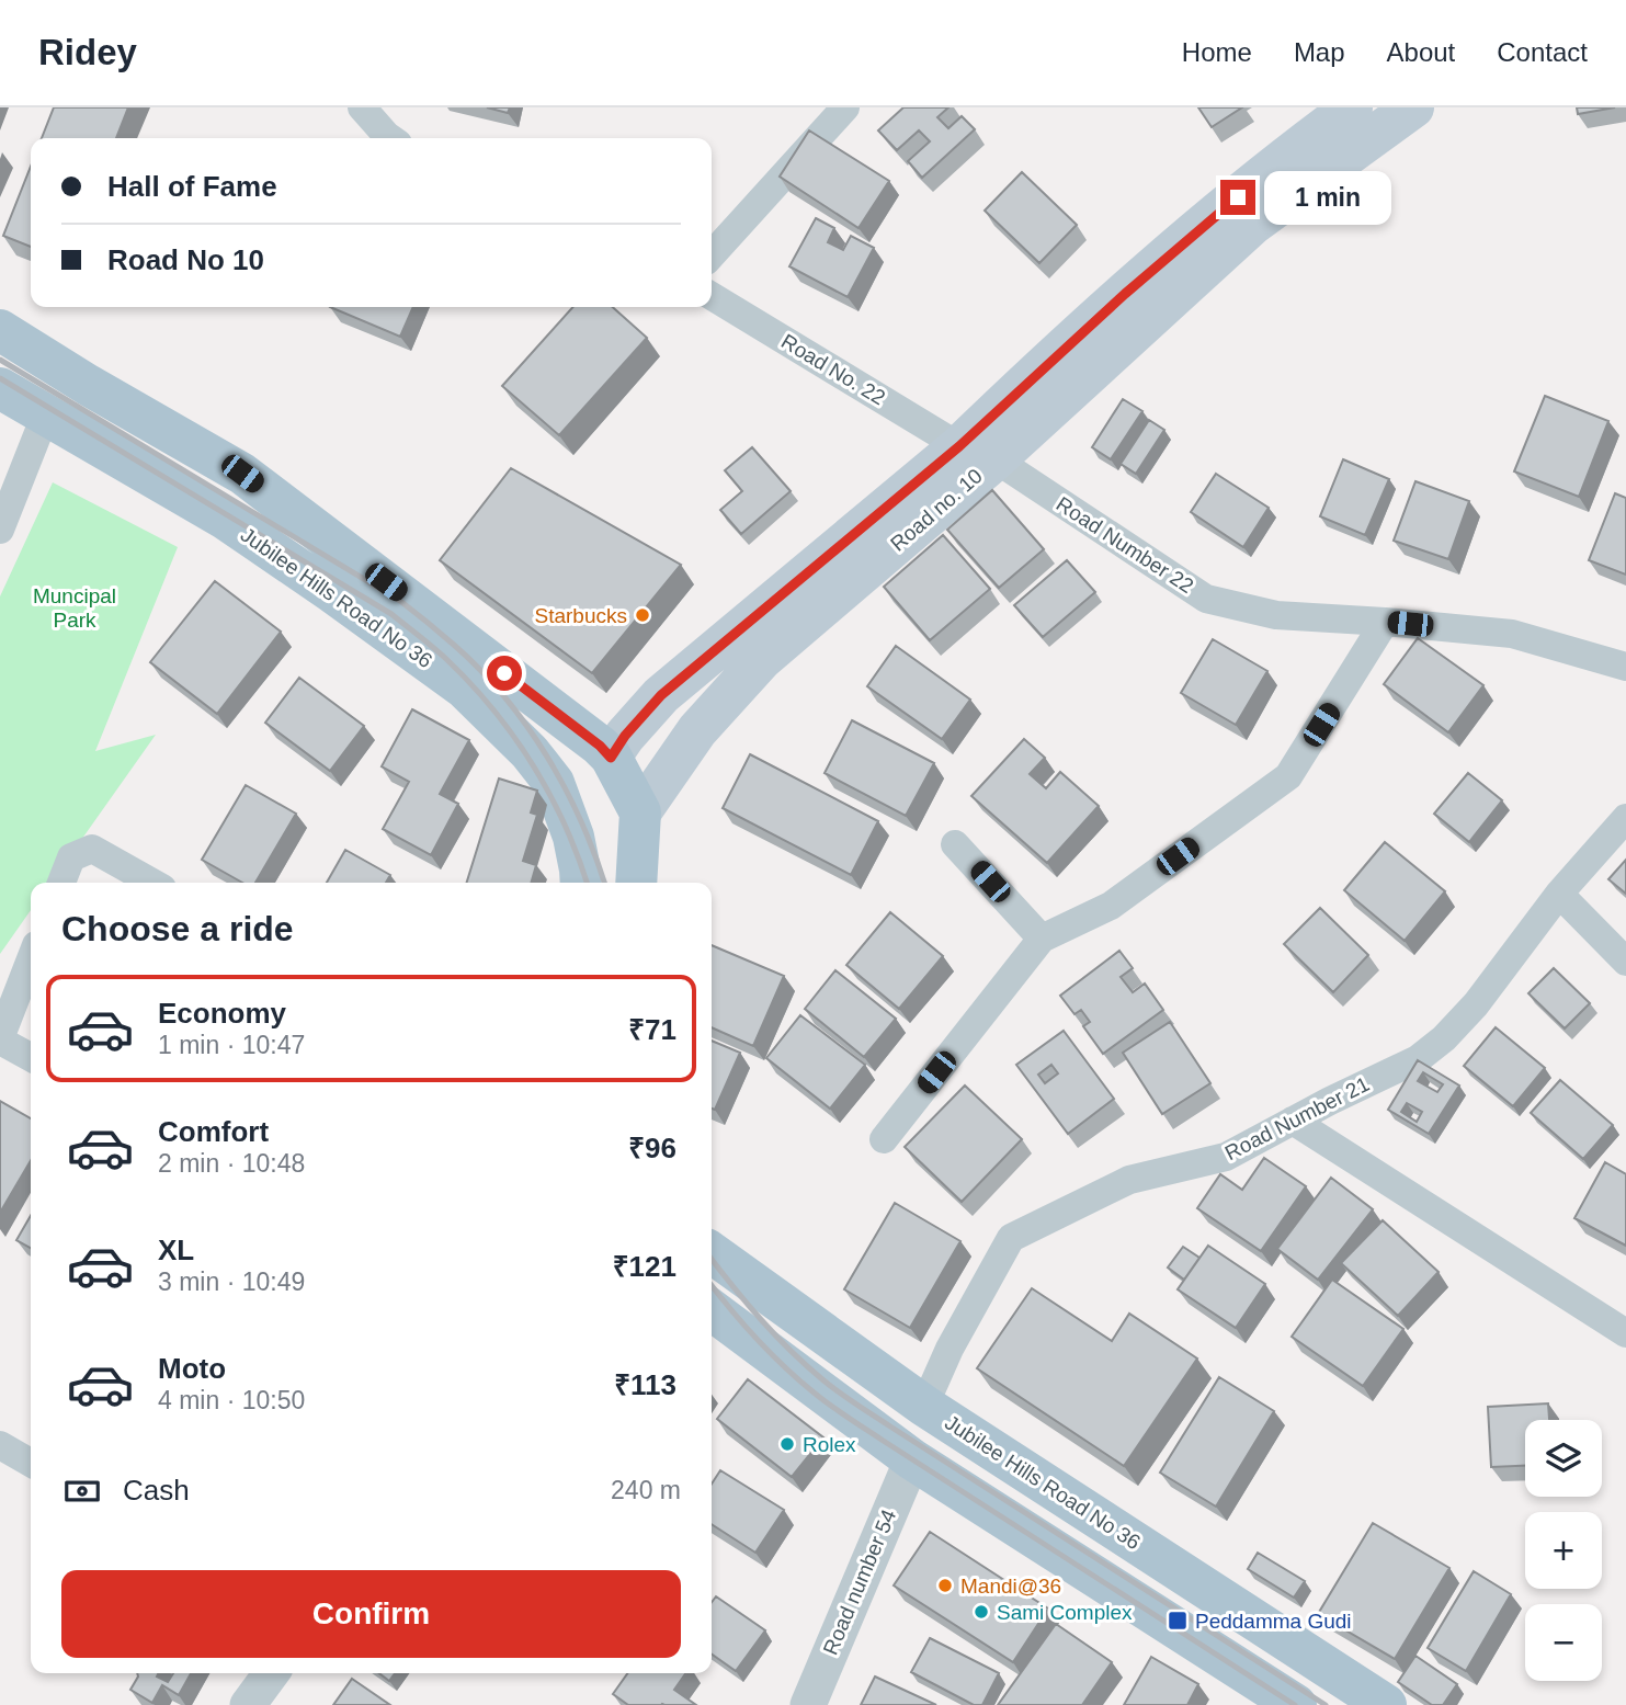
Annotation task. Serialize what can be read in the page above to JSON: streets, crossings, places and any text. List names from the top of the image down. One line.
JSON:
{"streets":{"main road":["Road no. 10","Jubilee Hills Road No 36"],"street":["Road No. 22","Road Number 22","Road Number 21","Road number 54"]},"crossings":[["Road No. 22","Road no. 10"],["Road No. 22","Road Number 22"],["Road no. 10","Road Number 22"],["Road no. 10","Jubilee Hills Road No 36"],["Jubilee Hills Road No 36","Road Number 21"]],"parks":["Muncipal Park"],"places":{"other":["Starbucks","Rolex","Mandi@36","Sami Complex"],"transit":["Peddamma Gudi"]},"page":{"header":"Ridey","nav":["Home","Map","About","Contact"],"banner":["Hall of Fame","Road No 10"],"bubble":"1 min","heading":"Choose a ride","list":[{"name":"Economy","note":"1 min · 10:47","value":"₹71"},{"name":"Comfort","note":"2 min · 10:48","value":"₹96"},{"name":"XL","note":"3 min · 10:49","value":"₹121"},{"name":"Moto","note":"4 min · 10:50","value":"₹113"}],"map_buttons":["+","−"],"pay":["Cash","240 m"],"buttons":"Confirm"}}
